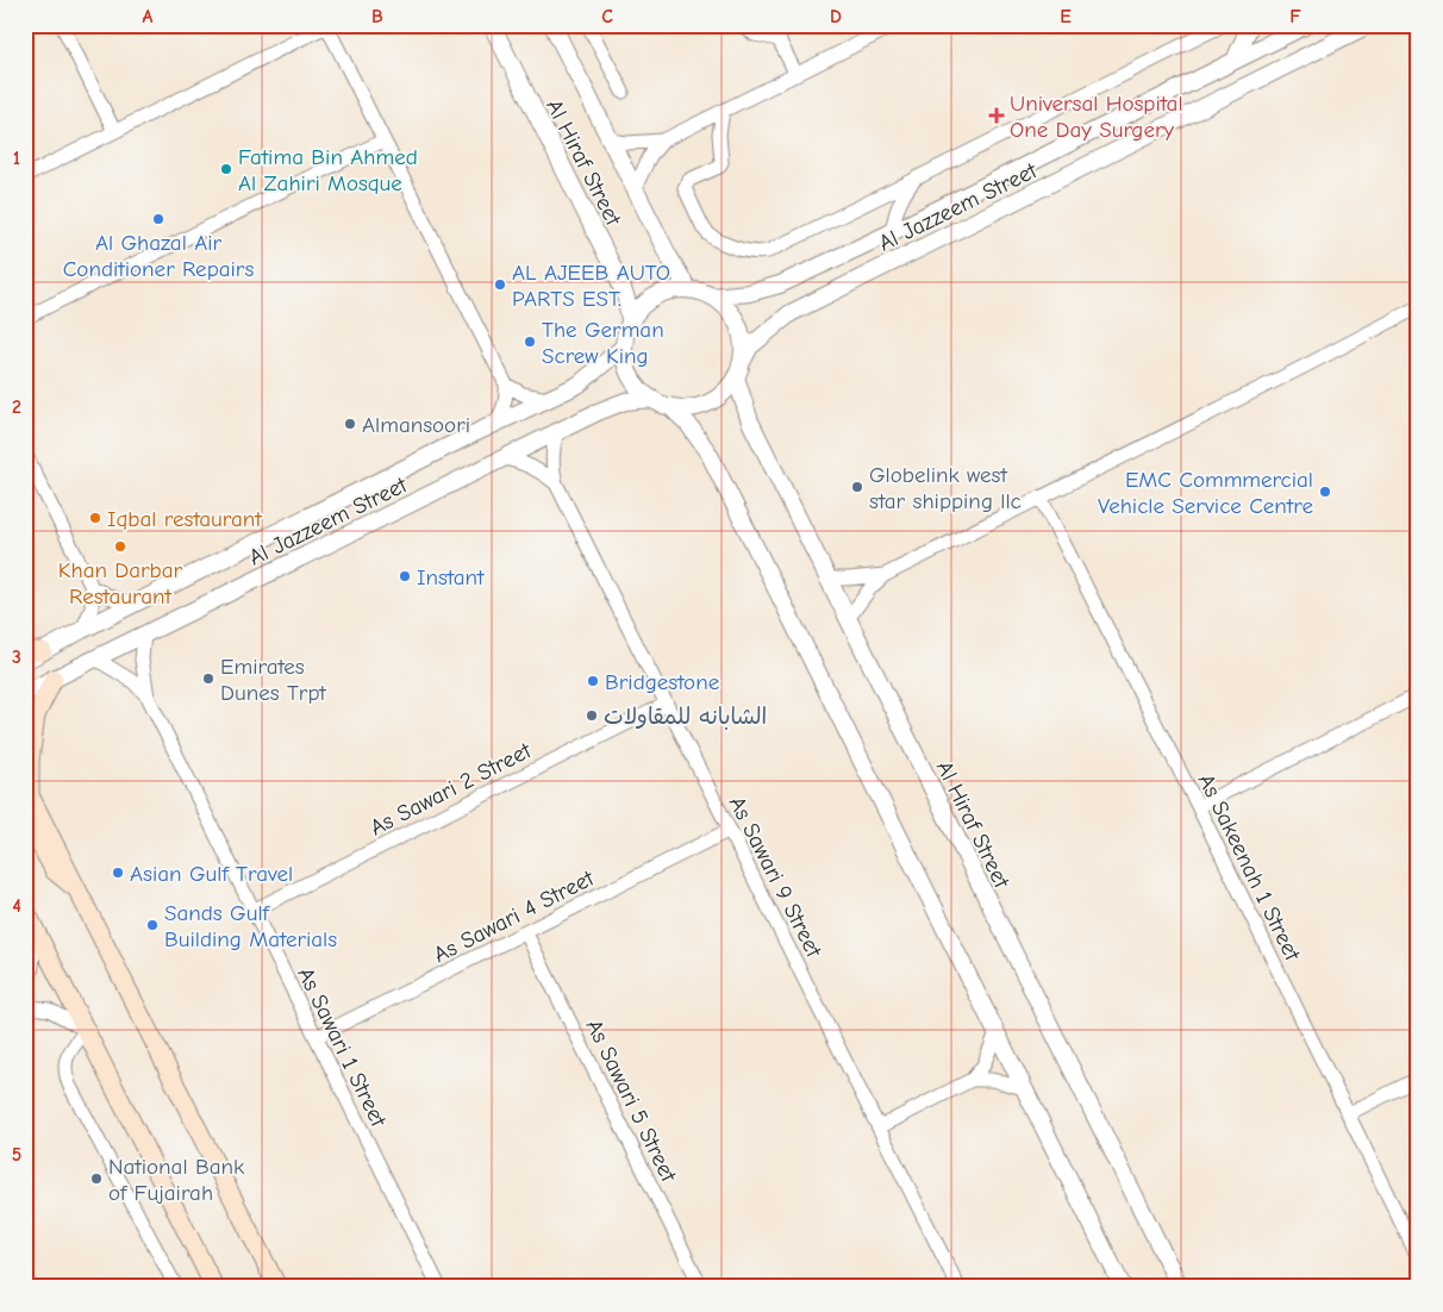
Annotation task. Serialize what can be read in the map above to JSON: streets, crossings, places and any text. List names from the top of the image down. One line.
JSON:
{"streets":{"street":["Al Hiraf Street","Al Jazzeem Street","As Sawari 2 Street","As Sakeenah 1 Street","As Sawari 9 Street","As Sawari 4 Street","As Sawari 1 Street","As Sawari 5 Street"]},"crossings":[["Al Hiraf Street","Al Jazzeem Street"],["Al Jazzeem Street","As Sawari 9 Street"],["Al Jazzeem Street","As Sawari 1 Street"],["As Sawari 2 Street","As Sawari 9 Street"],["As Sawari 2 Street","As Sawari 1 Street"],["As Sawari 9 Street","As Sawari 4 Street"],["As Sawari 4 Street","As Sawari 1 Street"],["As Sawari 4 Street","As Sawari 5 Street"]],"places":{"health":["Universal Hospital One Day Surgery"],"other":["Fatima Bin Ahmed Al Zahiri Mosque","Al Ghazal Air Conditioner Repairs","AL AJEEB AUTO PARTS EST.","The German Screw King","Almansoori","Globelink west star shipping llc","EMC Commmercial Vehicle Service Centre","Iqbal restaurant","Khan Darbar Restaurant","Instant","Emirates Dunes Trpt","Bridgestone","الشابانه للمقاولات","Asian Gulf Travel","Sands Gulf Building Materials","National Bank of Fujairah"]},"grid":{"columns":["A","B","C","D","E","F"],"rows":["1","2","3","4","5"]}}
